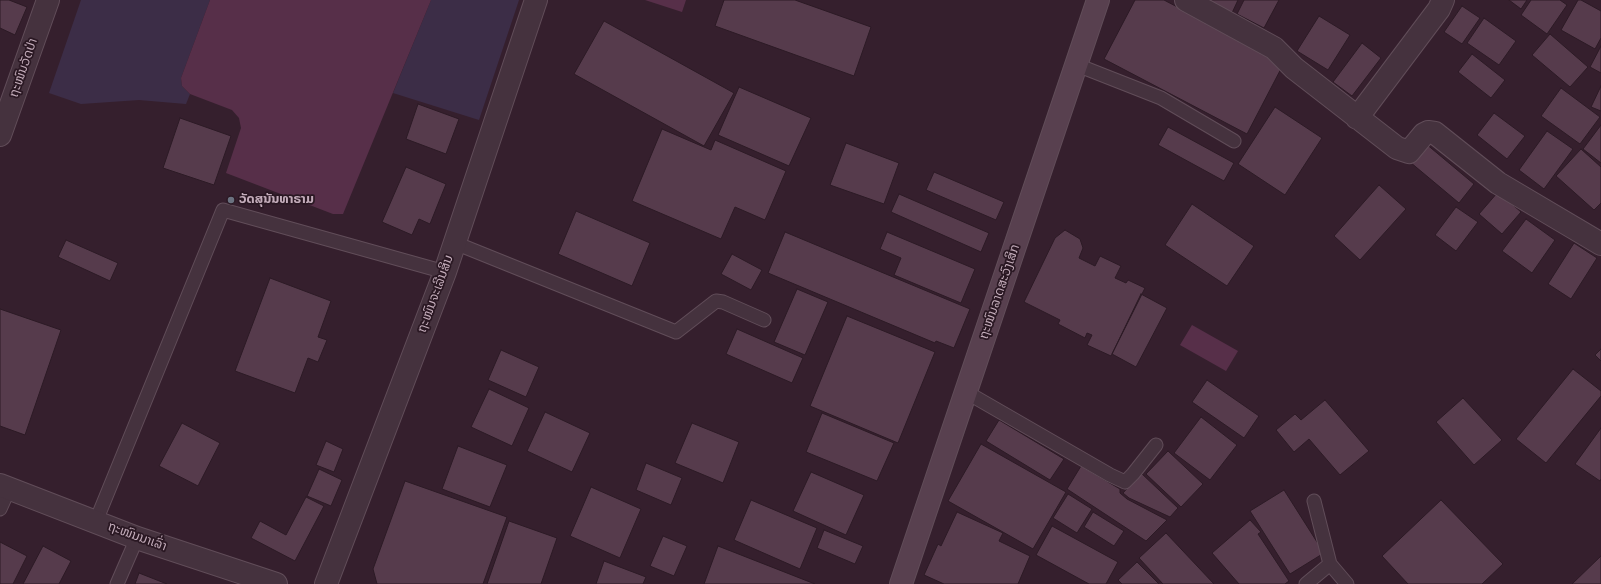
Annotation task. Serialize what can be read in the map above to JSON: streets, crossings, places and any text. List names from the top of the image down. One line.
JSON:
{"streets":{"street":["ຖະໜົນວັດປ່າ","ຖະໜົນລາດສະວົງເສິກ","ຖະໜົນຈະເລີນສິນ","ຖະໜົນນາເລົ່າ"]},"places":["ວັດສຸນັນທາຣາມ"]}
